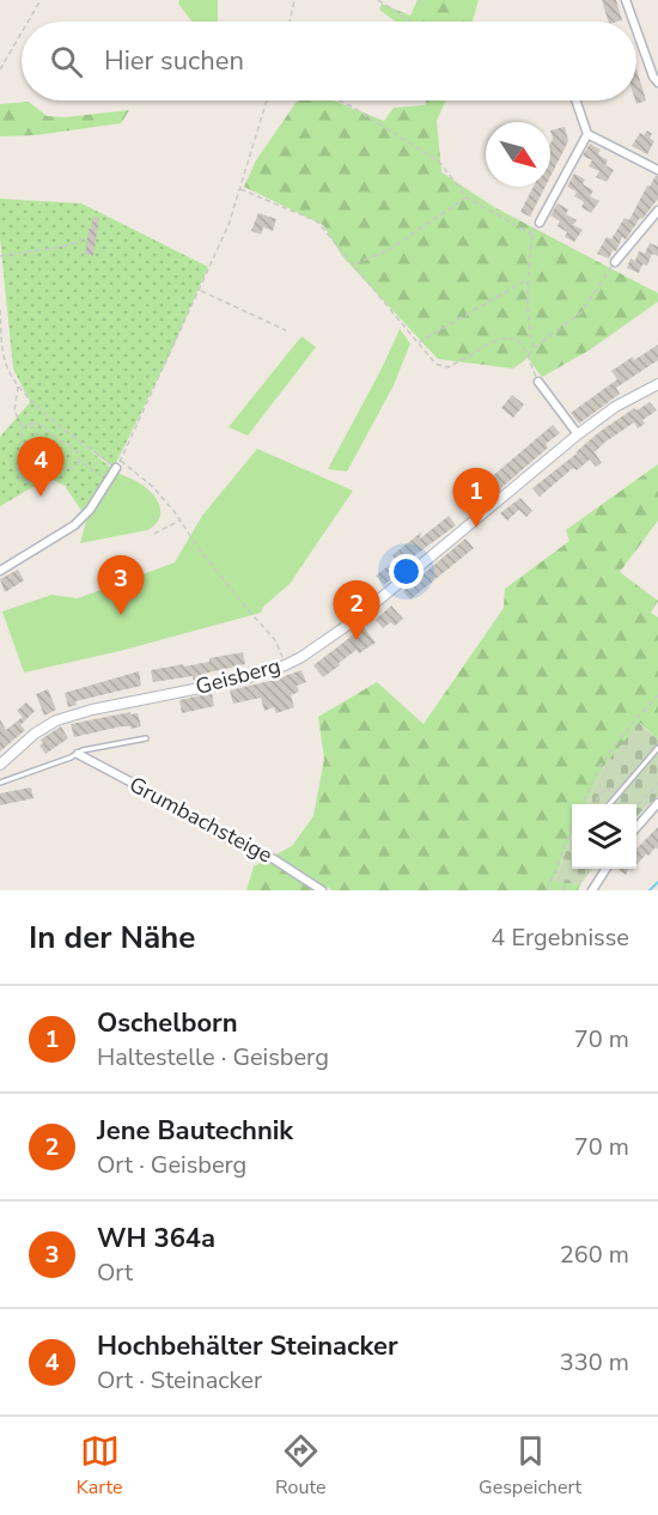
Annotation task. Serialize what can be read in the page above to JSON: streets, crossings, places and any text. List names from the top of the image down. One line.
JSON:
{"streets":{"street":["Geisberg","Grumbachsteige"]},"north":"bottom right","page":{"search":"Hier suchen","pins":["4","1","3","2"],"heading":["In der Nähe","4 Ergebnisse"],"list":[{"mark":"1","name":"Oschelborn","note":"Haltestelle · Geisberg","value":"70 m"},{"mark":"2","name":"Jene Bautechnik","note":"Ort · Geisberg","value":"70 m"},{"mark":"3","name":"WH 364a","note":"Ort","value":"260 m"},{"mark":"4","name":"Hochbehälter Steinacker","note":"Ort · Steinacker","value":"330 m"}],"nav":["Karte","Route","Gespeichert"]}}
